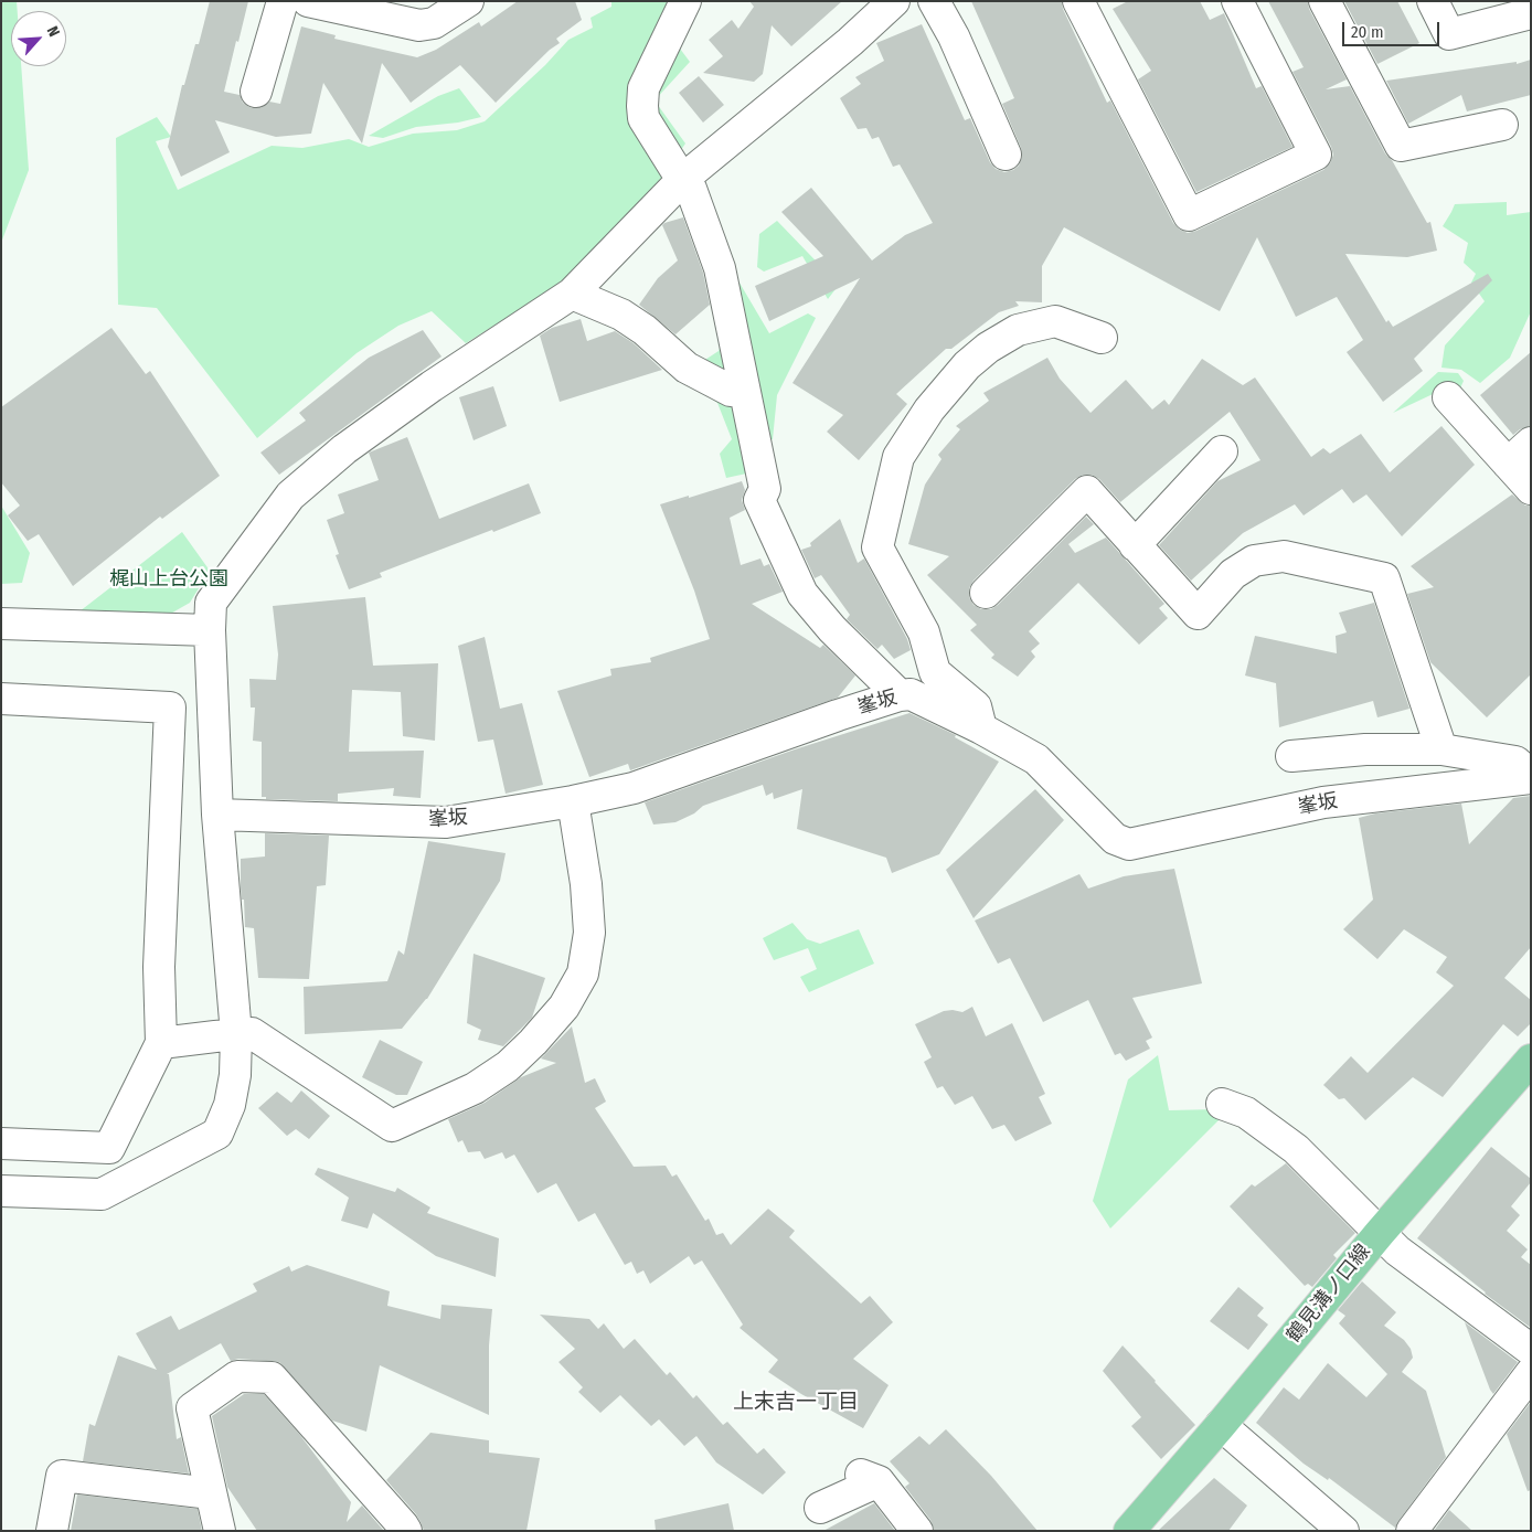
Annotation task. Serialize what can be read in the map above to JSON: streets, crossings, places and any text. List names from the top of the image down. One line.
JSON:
{"streets":{"main road":["鶴見溝ノ口線"],"street":["峯坂"]},"districts":["上末吉一丁目"],"parks":["梶山上台公園"],"scale_bar":"20 m","north":"top right"}
